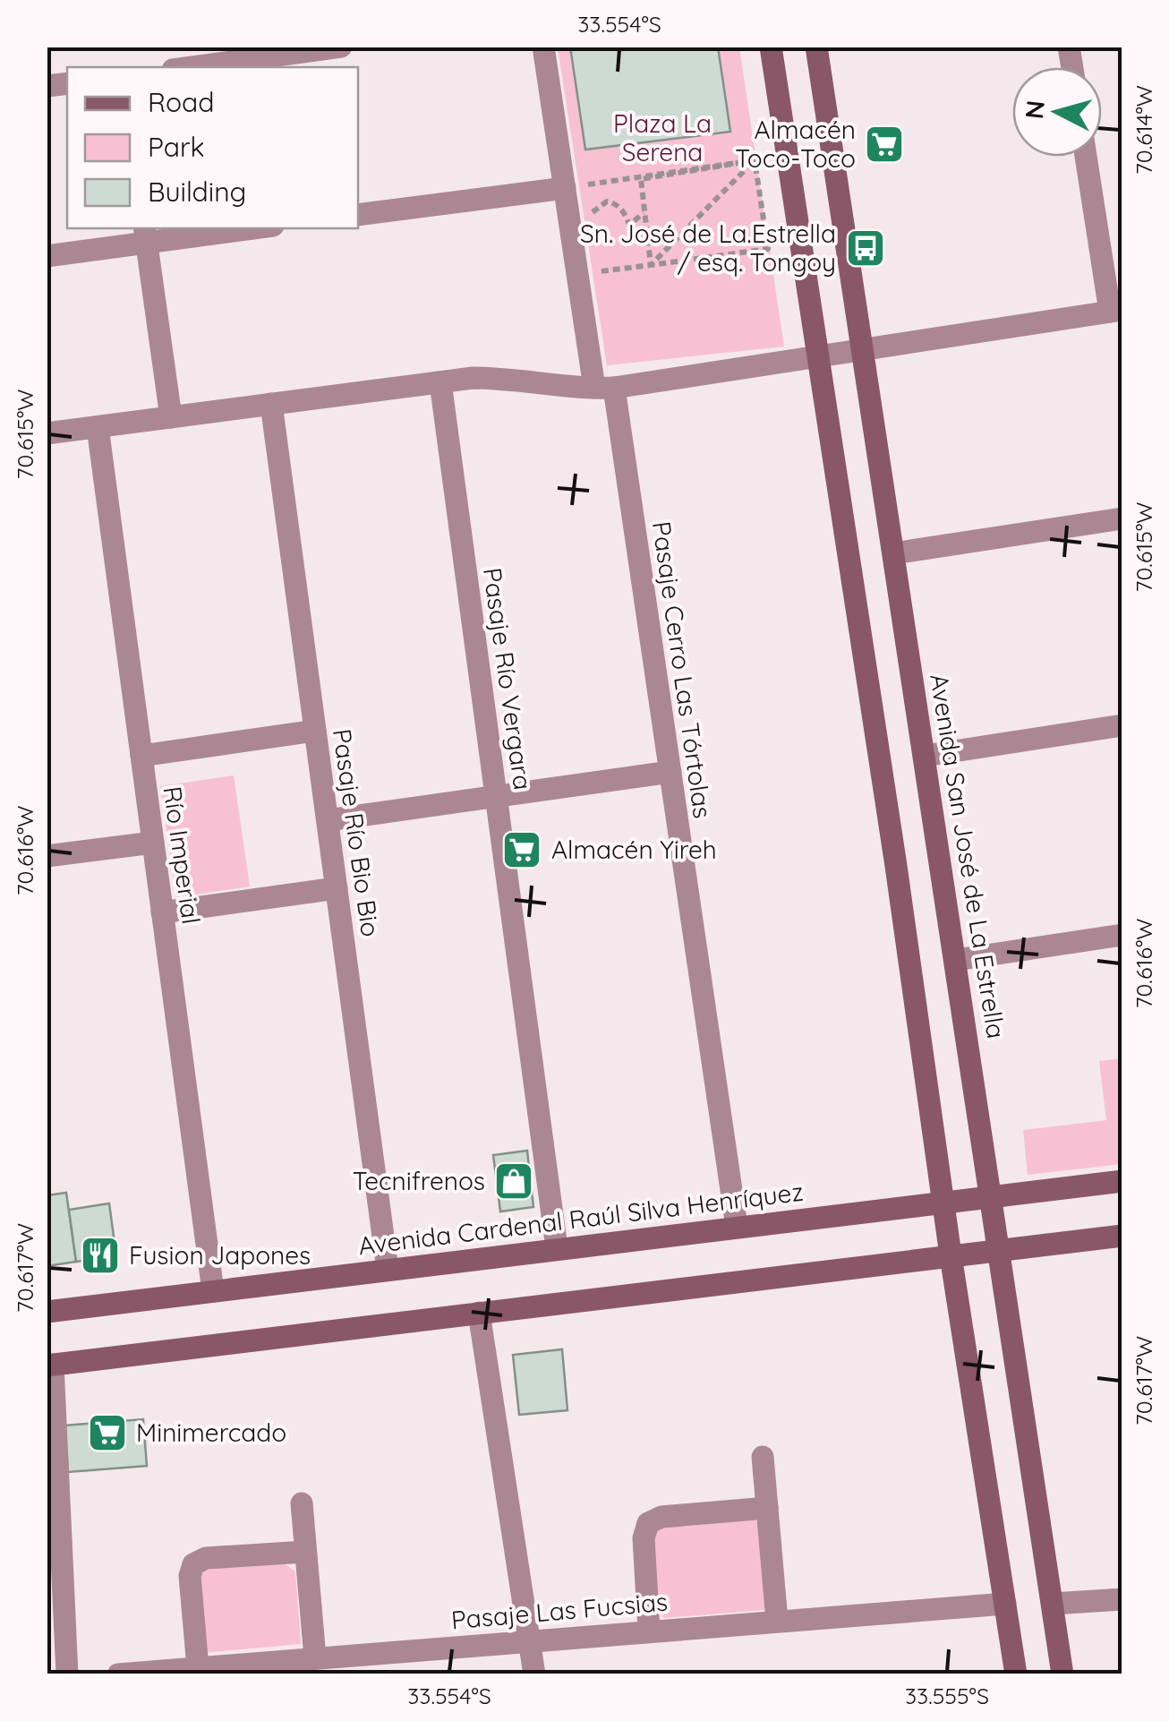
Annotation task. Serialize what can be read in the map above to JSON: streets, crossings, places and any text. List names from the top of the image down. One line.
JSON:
{"streets":{"main road":["Avenida San José de La Estrella","Avenida Cardenal Raúl Silva Henríquez"],"street":["Pasaje Cerro Las Tórtolas","Pasaje Río Vergara","Pasaje Río Bio Bio","Río Imperial","Pasaje Las Fucsias"]},"crossings":[["Pasaje Cerro Las Tórtolas","Avenida Cardenal Raúl Silva Henríquez"],["Pasaje Río Vergara","Avenida Cardenal Raúl Silva Henríquez"],["Pasaje Río Bio Bio","Avenida Cardenal Raúl Silva Henríquez"],["Río Imperial","Avenida Cardenal Raúl Silva Henríquez"],["Avenida San José de La Estrella","Avenida Cardenal Raúl Silva Henríquez"]],"parks":["Plaza La Serena"],"places":{"supermarket":["Almacén Toco-Toco","Almacén Yireh","Minimercado"],"bus stop":["Sn. José de La.Estrella / esq. Tongoy"],"shop":["Tecnifrenos"],"restaurant":["Fusion Japones"]},"legend":["Road","Park","Building"],"north":"left","coordinates":["33.554°S","70.614°W","70.615°W","70.616°W","70.617°W","33.555°S"]}
